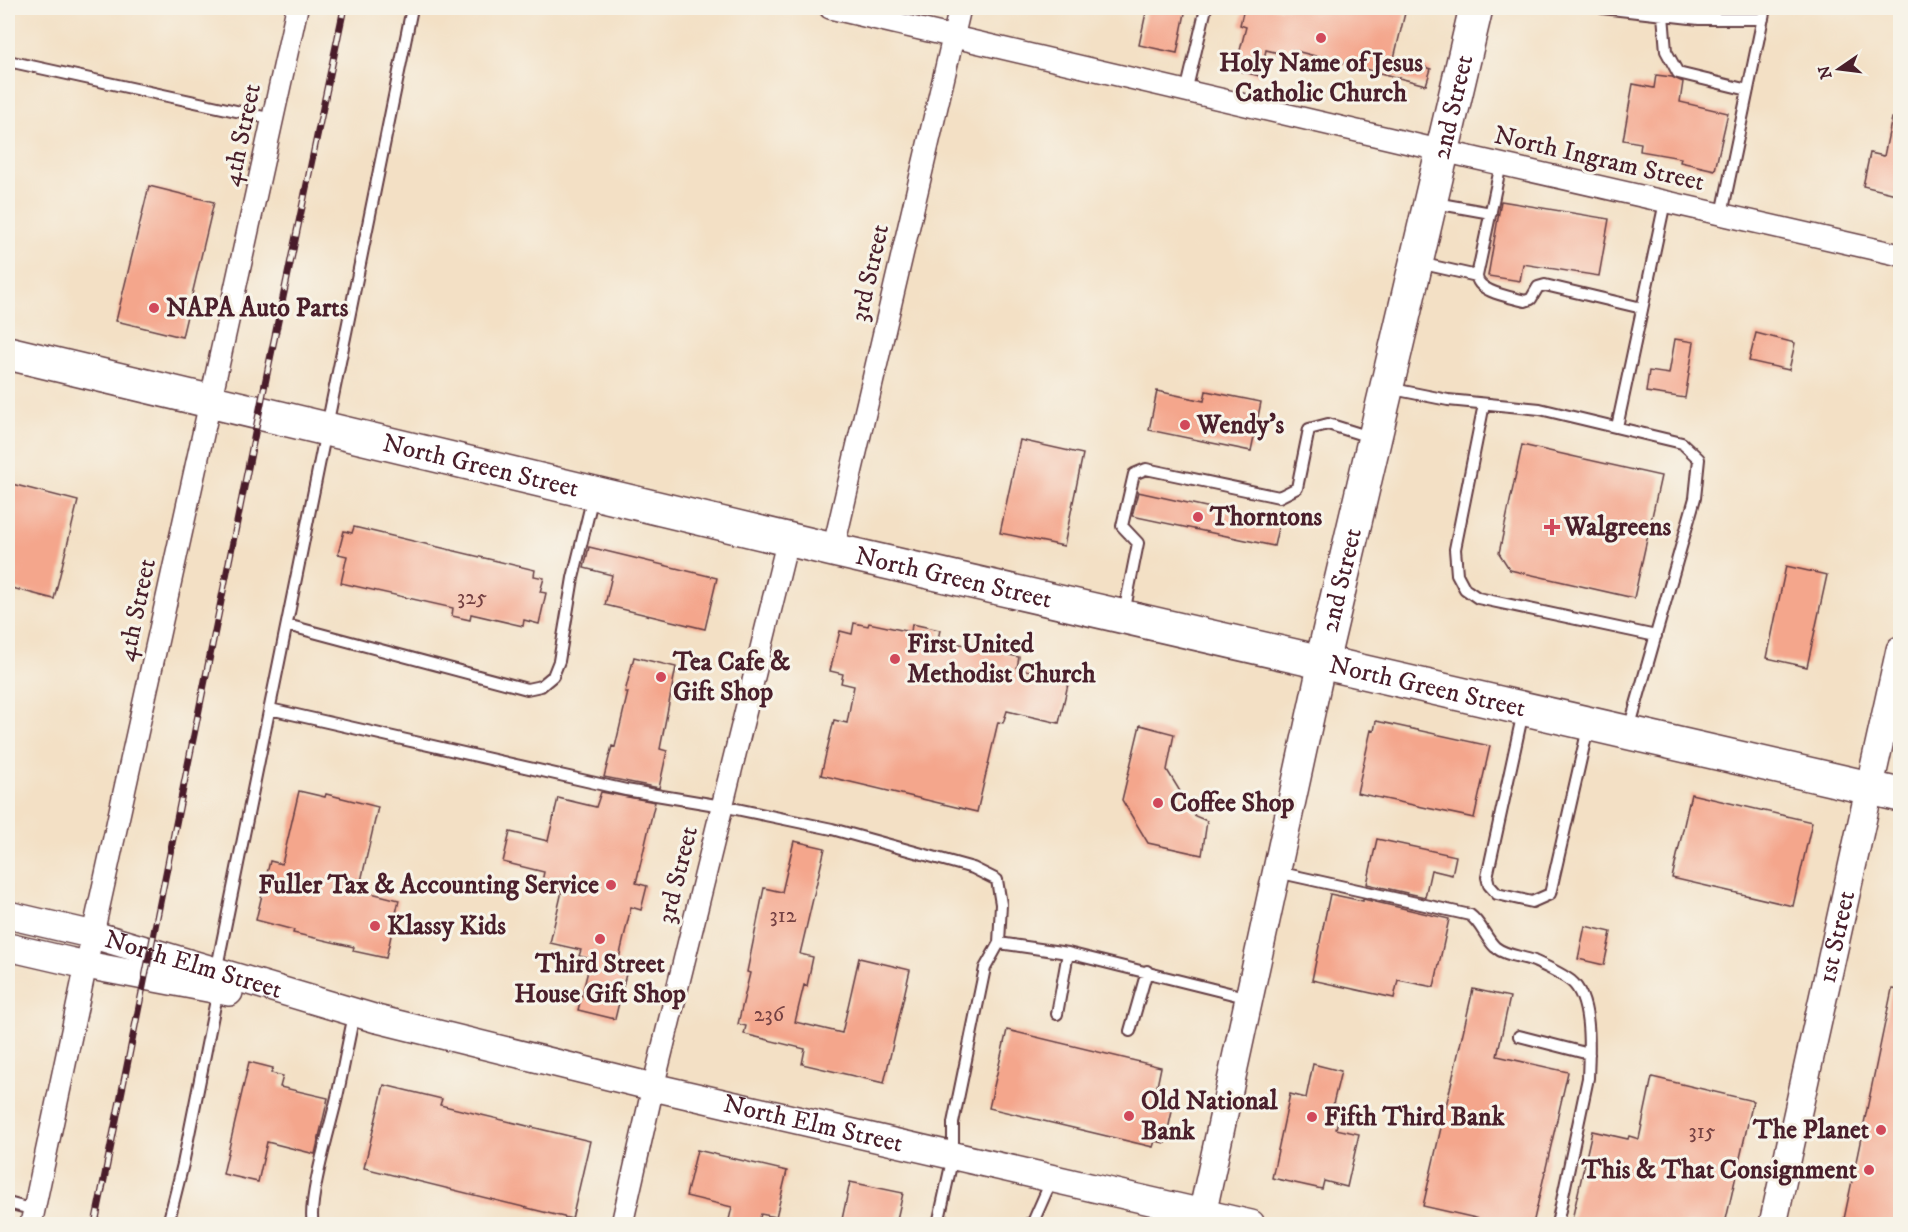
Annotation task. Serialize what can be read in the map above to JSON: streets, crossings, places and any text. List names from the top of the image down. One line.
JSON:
{"streets":{"main road":["2nd Street","North Green Street"],"street":["4th Street","North Ingram Street","3rd Street","1st Street","North Elm Street"]},"crossings":[["2nd Street","North Ingram Street"],["2nd Street","North Green Street"],["2nd Street","North Elm Street"],["4th Street","North Green Street"],["4th Street","North Elm Street"],["North Ingram Street","3rd Street"],["3rd Street","North Green Street"],["3rd Street","North Elm Street"],["North Green Street","1st Street"]],"places":{"other":["Holy Name of Jesus Catholic Church","NAPA Auto Parts","Wendy's","Thorntons","First United Methodist Church","Tea Cafe & Gift Shop","Coffee Shop","Fuller Tax & Accounting Service","Klassy Kids","Third Street House Gift Shop","Old National Bank","Fifth Third Bank","The Planet","This & That Consignment"],"health":["Walgreens"]},"house_numbers":["325","312","236","315"],"north":"left"}
